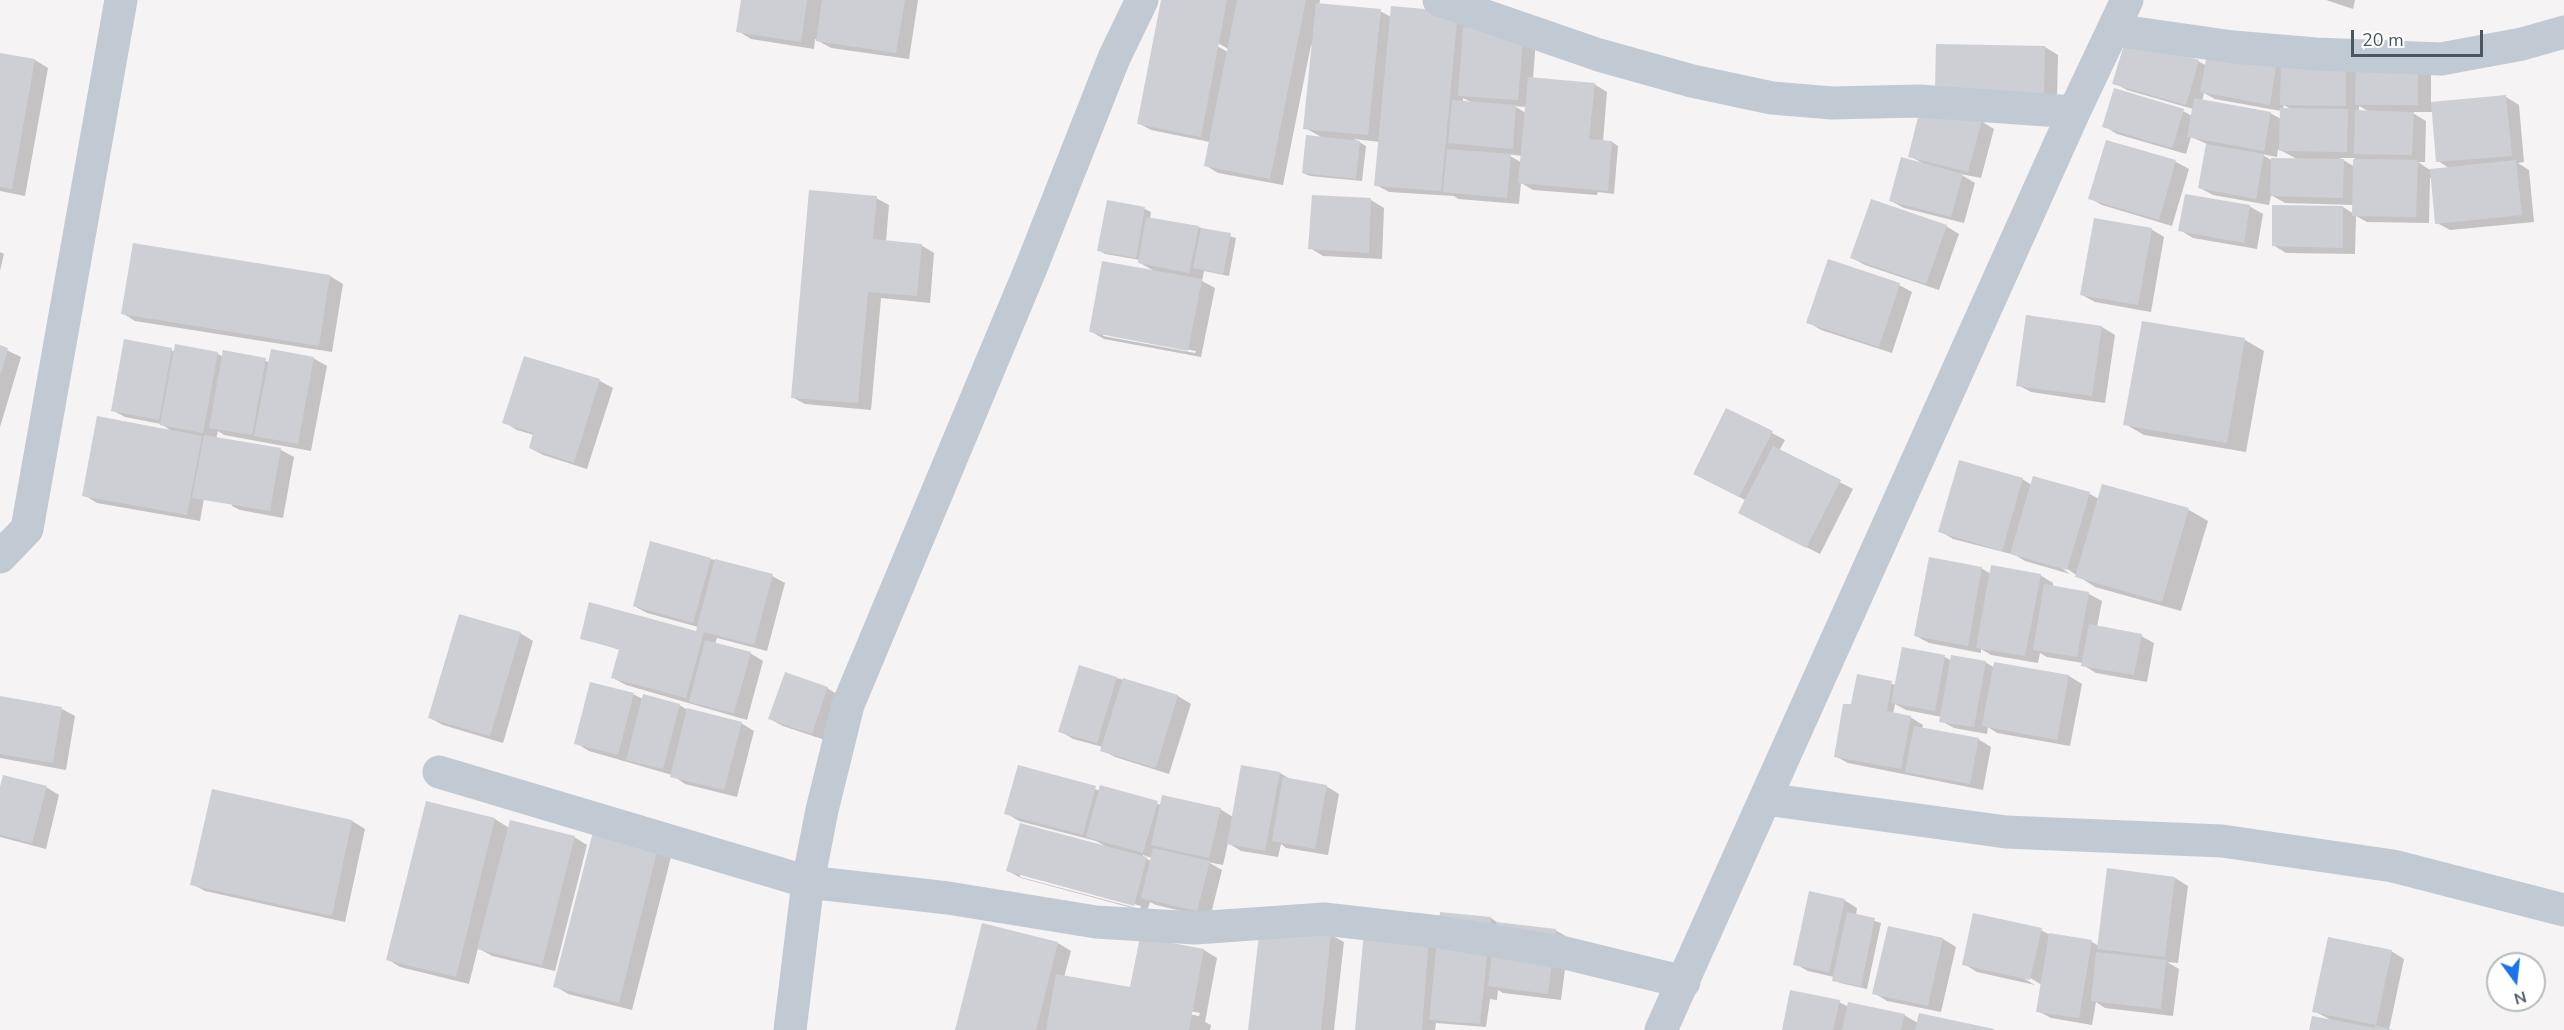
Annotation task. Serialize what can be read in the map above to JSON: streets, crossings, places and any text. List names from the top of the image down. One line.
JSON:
{"scale_bar":"20 m","north":"bottom"}
